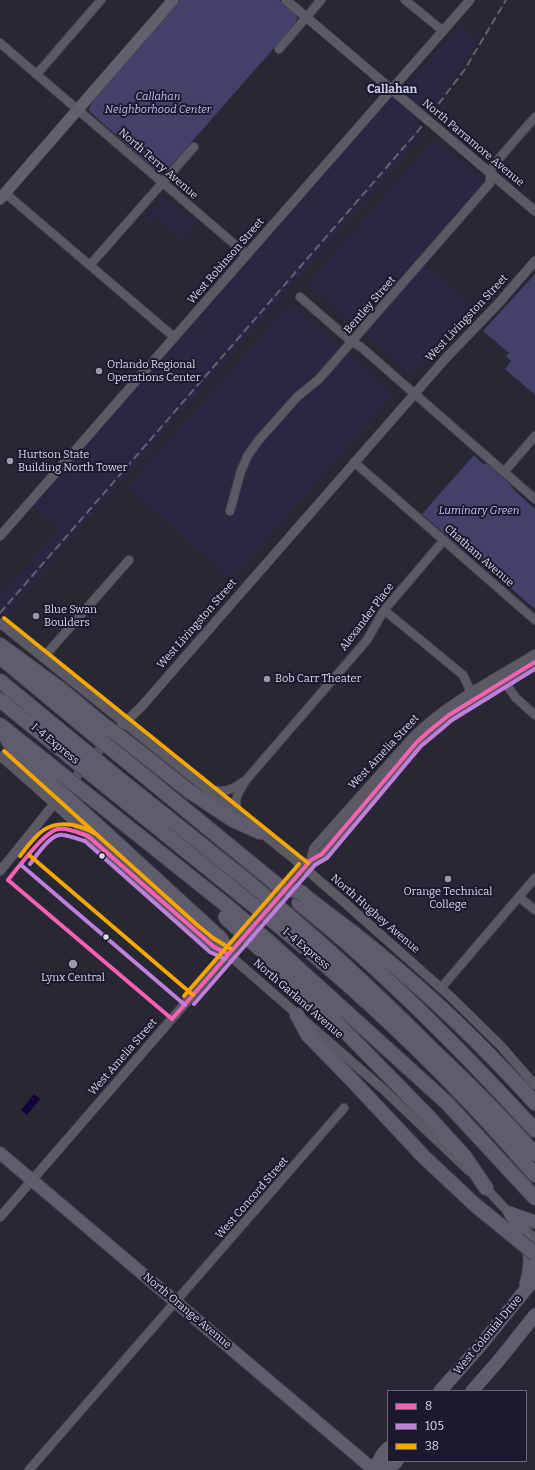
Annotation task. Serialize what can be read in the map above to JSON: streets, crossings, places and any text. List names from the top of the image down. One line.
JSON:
{"streets":{"highway":["I-4 Express","West Colonial Drive"],"main road":["North Orange Avenue"],"street":["North Parramore Avenue","North Terry Avenue","West Robinson Street","Bentley Street","West Livingston Street","Chatham Avenue","Alexander Place","West Amelia Street","North Hughey Avenue","North Garland Avenue","West Concord Street"]},"crossings":[["North Parramore Avenue","West Robinson Street"],["North Parramore Avenue","Bentley Street"],["North Terry Avenue","West Robinson Street"],["West Livingston Street","Chatham Avenue"],["West Livingston Street","North Hughey Avenue"],["West Livingston Street","North Garland Avenue"],["Chatham Avenue","Alexander Place"],["Alexander Place","North Hughey Avenue"],["West Amelia Street","North Hughey Avenue"],["West Amelia Street","North Garland Avenue"],["West Amelia Street","North Orange Avenue"],["West Concord Street","North Orange Avenue"]],"districts":["Callahan"],"parks":["Callahan Neighborhood Center","Luminary Green"],"places":["Orlando Regional Operations Center","Hurtson State Building North Tower","Blue Swan Boulders","Bob Carr Theater","Orange Technical College","Lynx Central"],"lines":["transit line 38","transit line 8","transit line 105"],"legend":["8","105","38"]}
